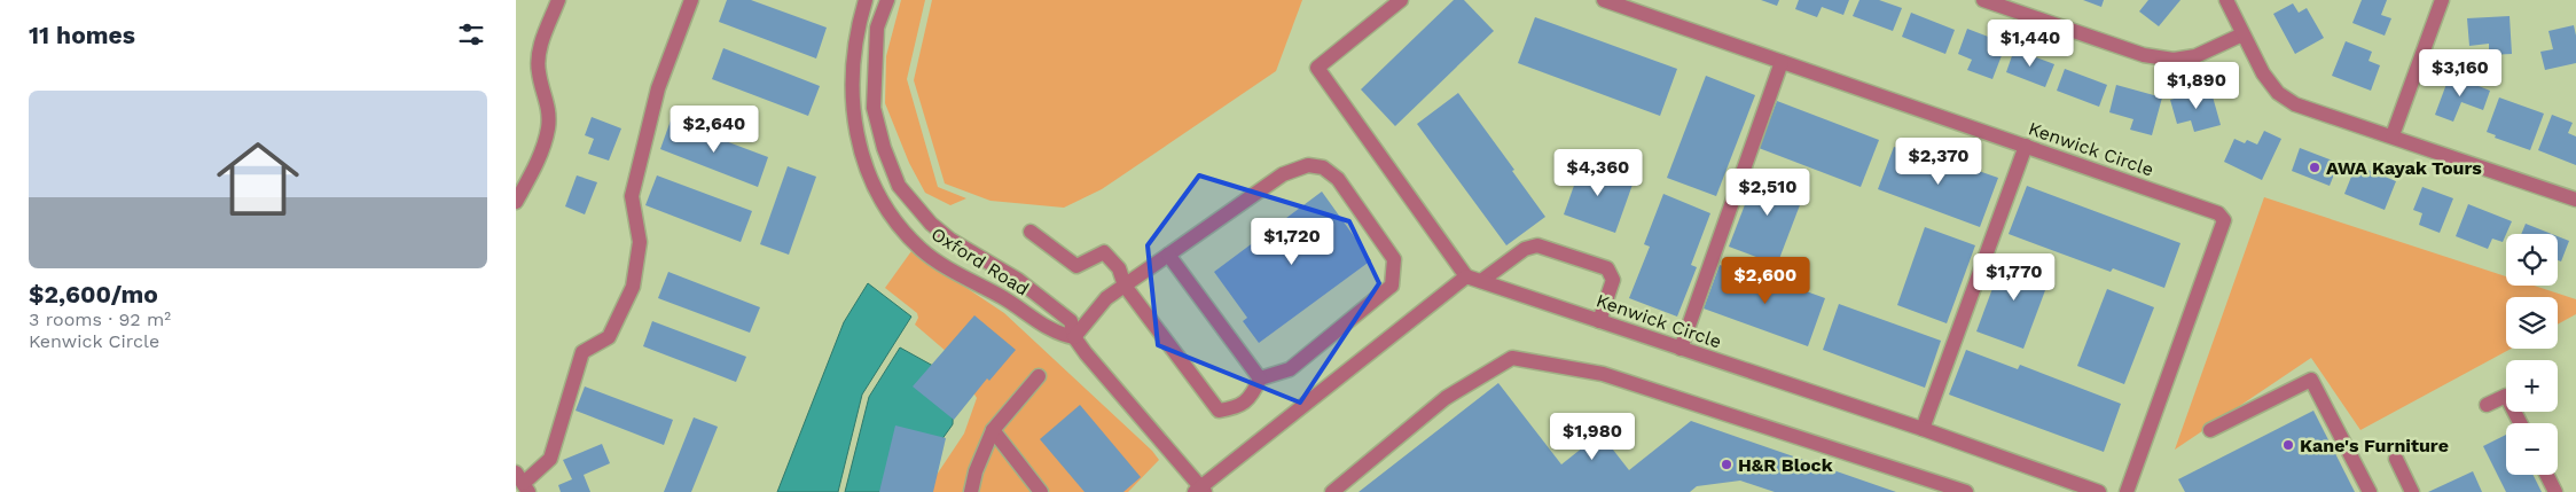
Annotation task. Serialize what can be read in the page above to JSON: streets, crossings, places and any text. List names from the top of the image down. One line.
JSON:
{"streets":{"street":["Kenwick Circle","Oxford Road"]},"places":["AWA Kayak Tours","Kane's Furniture","H&R Block"],"page":{"heading":"11 homes","price":["$1,440","$3,160","$1,890","$2,640","$2,370","$4,360","$2,510","$1,720","$1,770","$2,600","$1,980"],"list":[{"name":"$2,600/mo","note":"3 rooms · 92 m² · Kenwick Circle"}],"map_buttons":["+","−"]}}
